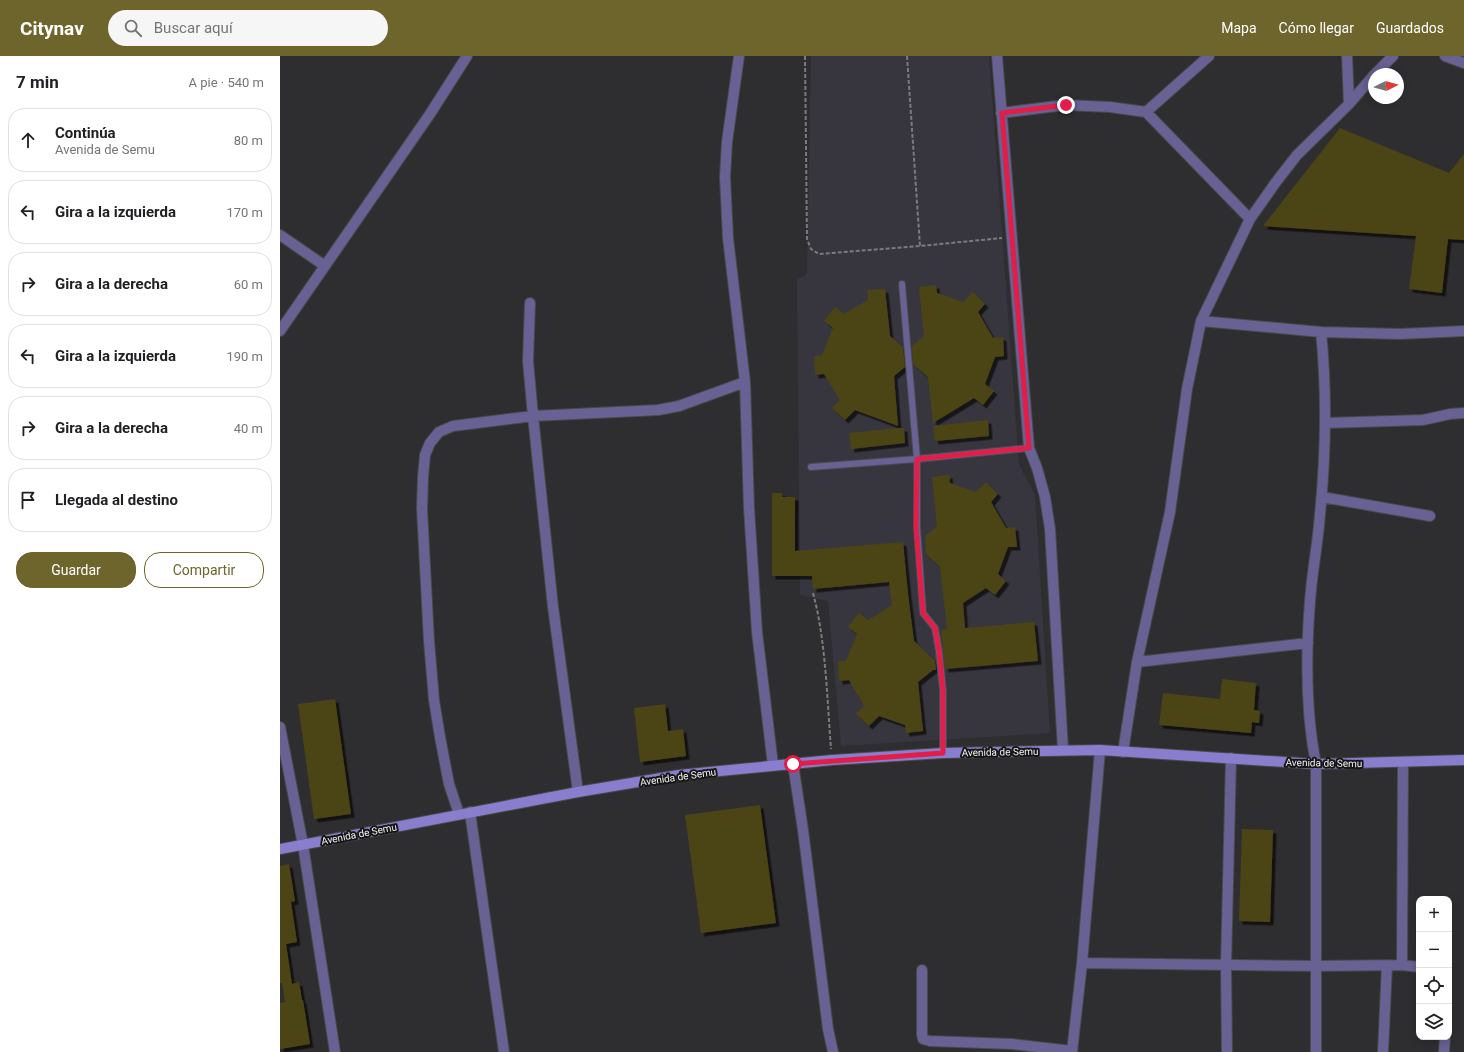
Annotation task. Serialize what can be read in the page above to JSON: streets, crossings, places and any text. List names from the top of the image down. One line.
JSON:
{"streets":{"main road":["Avenida de Semu"]},"north":"right","page":{"header":"Citynav","search":"Buscar aquí","nav":["Mapa","Cómo llegar","Guardados"],"heading":["7 min","A pie · 540 m"],"list":[["Continúa","Avenida de Semu","80 m"],["Gira a la izquierda","170 m"],["Gira a la derecha","60 m"],["Gira a la izquierda","190 m"],["Gira a la derecha","40 m"],"Llegada al destino"],"buttons":["Guardar","Compartir"],"map_buttons":["+","−"]}}
